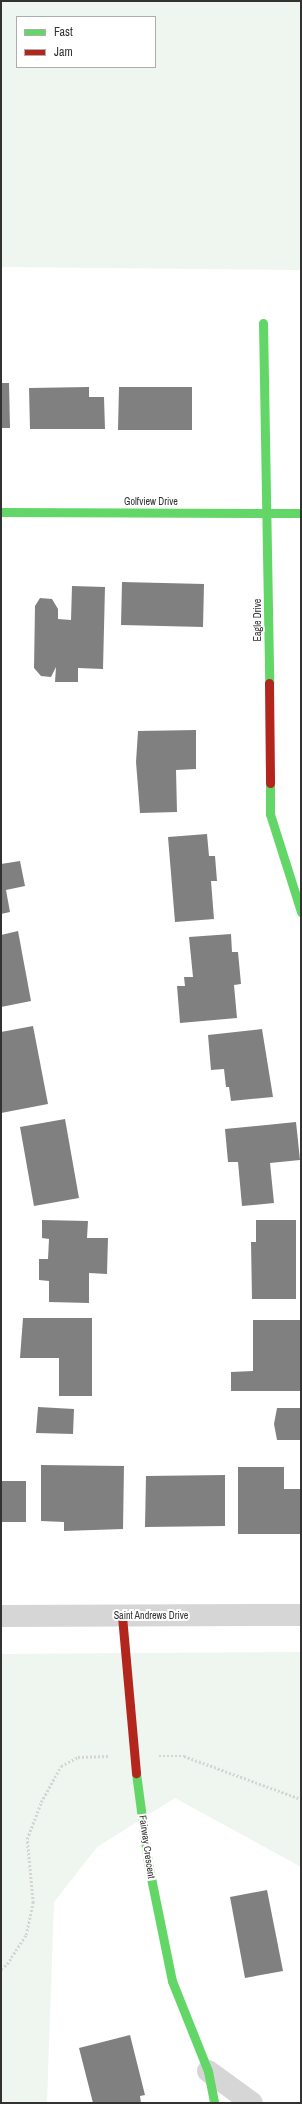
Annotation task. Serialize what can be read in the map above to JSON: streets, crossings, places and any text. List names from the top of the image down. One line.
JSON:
{"streets":{"street":["Golfview Drive","Eagle Drive","Saint Andrews Drive","Fairway Crescent"]},"crossings":[["Golfview Drive","Eagle Drive"],["Saint Andrews Drive","Fairway Crescent"]],"legend":["Fast","Jam"]}
